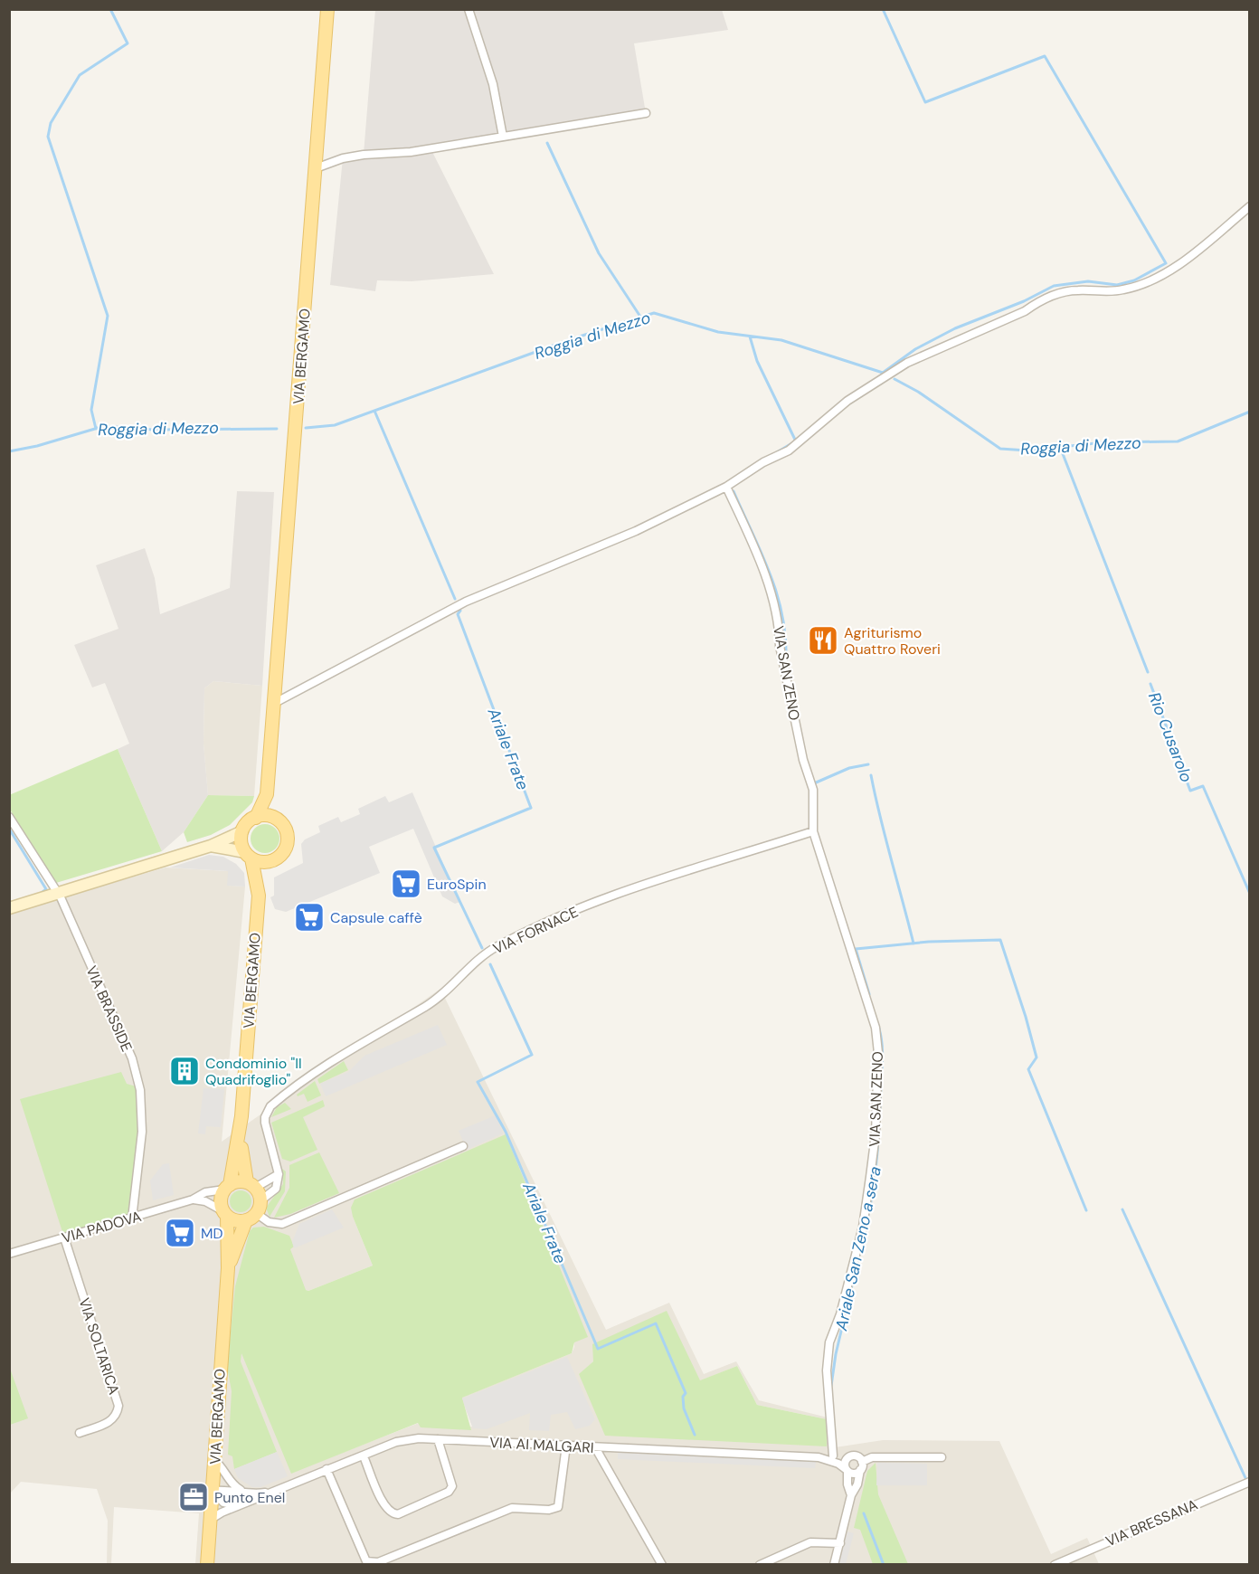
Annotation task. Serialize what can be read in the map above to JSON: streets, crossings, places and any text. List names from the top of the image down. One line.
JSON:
{"streets":{"main road":["VIA BERGAMO"],"street":["VIA SAN ZENO","VIA FORNACE","VIA BRASSIDE","VIA PADOVA","VIA SOLTARICA","VIA AI MALGARI","VIA BRESSANA"]},"crossings":[["VIA BERGAMO","VIA PADOVA"],["VIA BERGAMO","VIA AI MALGARI"],["VIA SAN ZENO","VIA FORNACE"],["VIA BRASSIDE","VIA PADOVA"],["VIA PADOVA","VIA SOLTARICA"]],"water":["Roggia di Mezzo","Rio Cusarolo","Ariale Frate","Ariale San Zeno a sera"],"places":{"restaurant":["Agriturismo Quattro Roveri"],"supermarket":["EuroSpin","Capsule caffè","MD"],"building":["Condominio \"Il Quadrifoglio\""],"office":["Punto Enel"]}}
